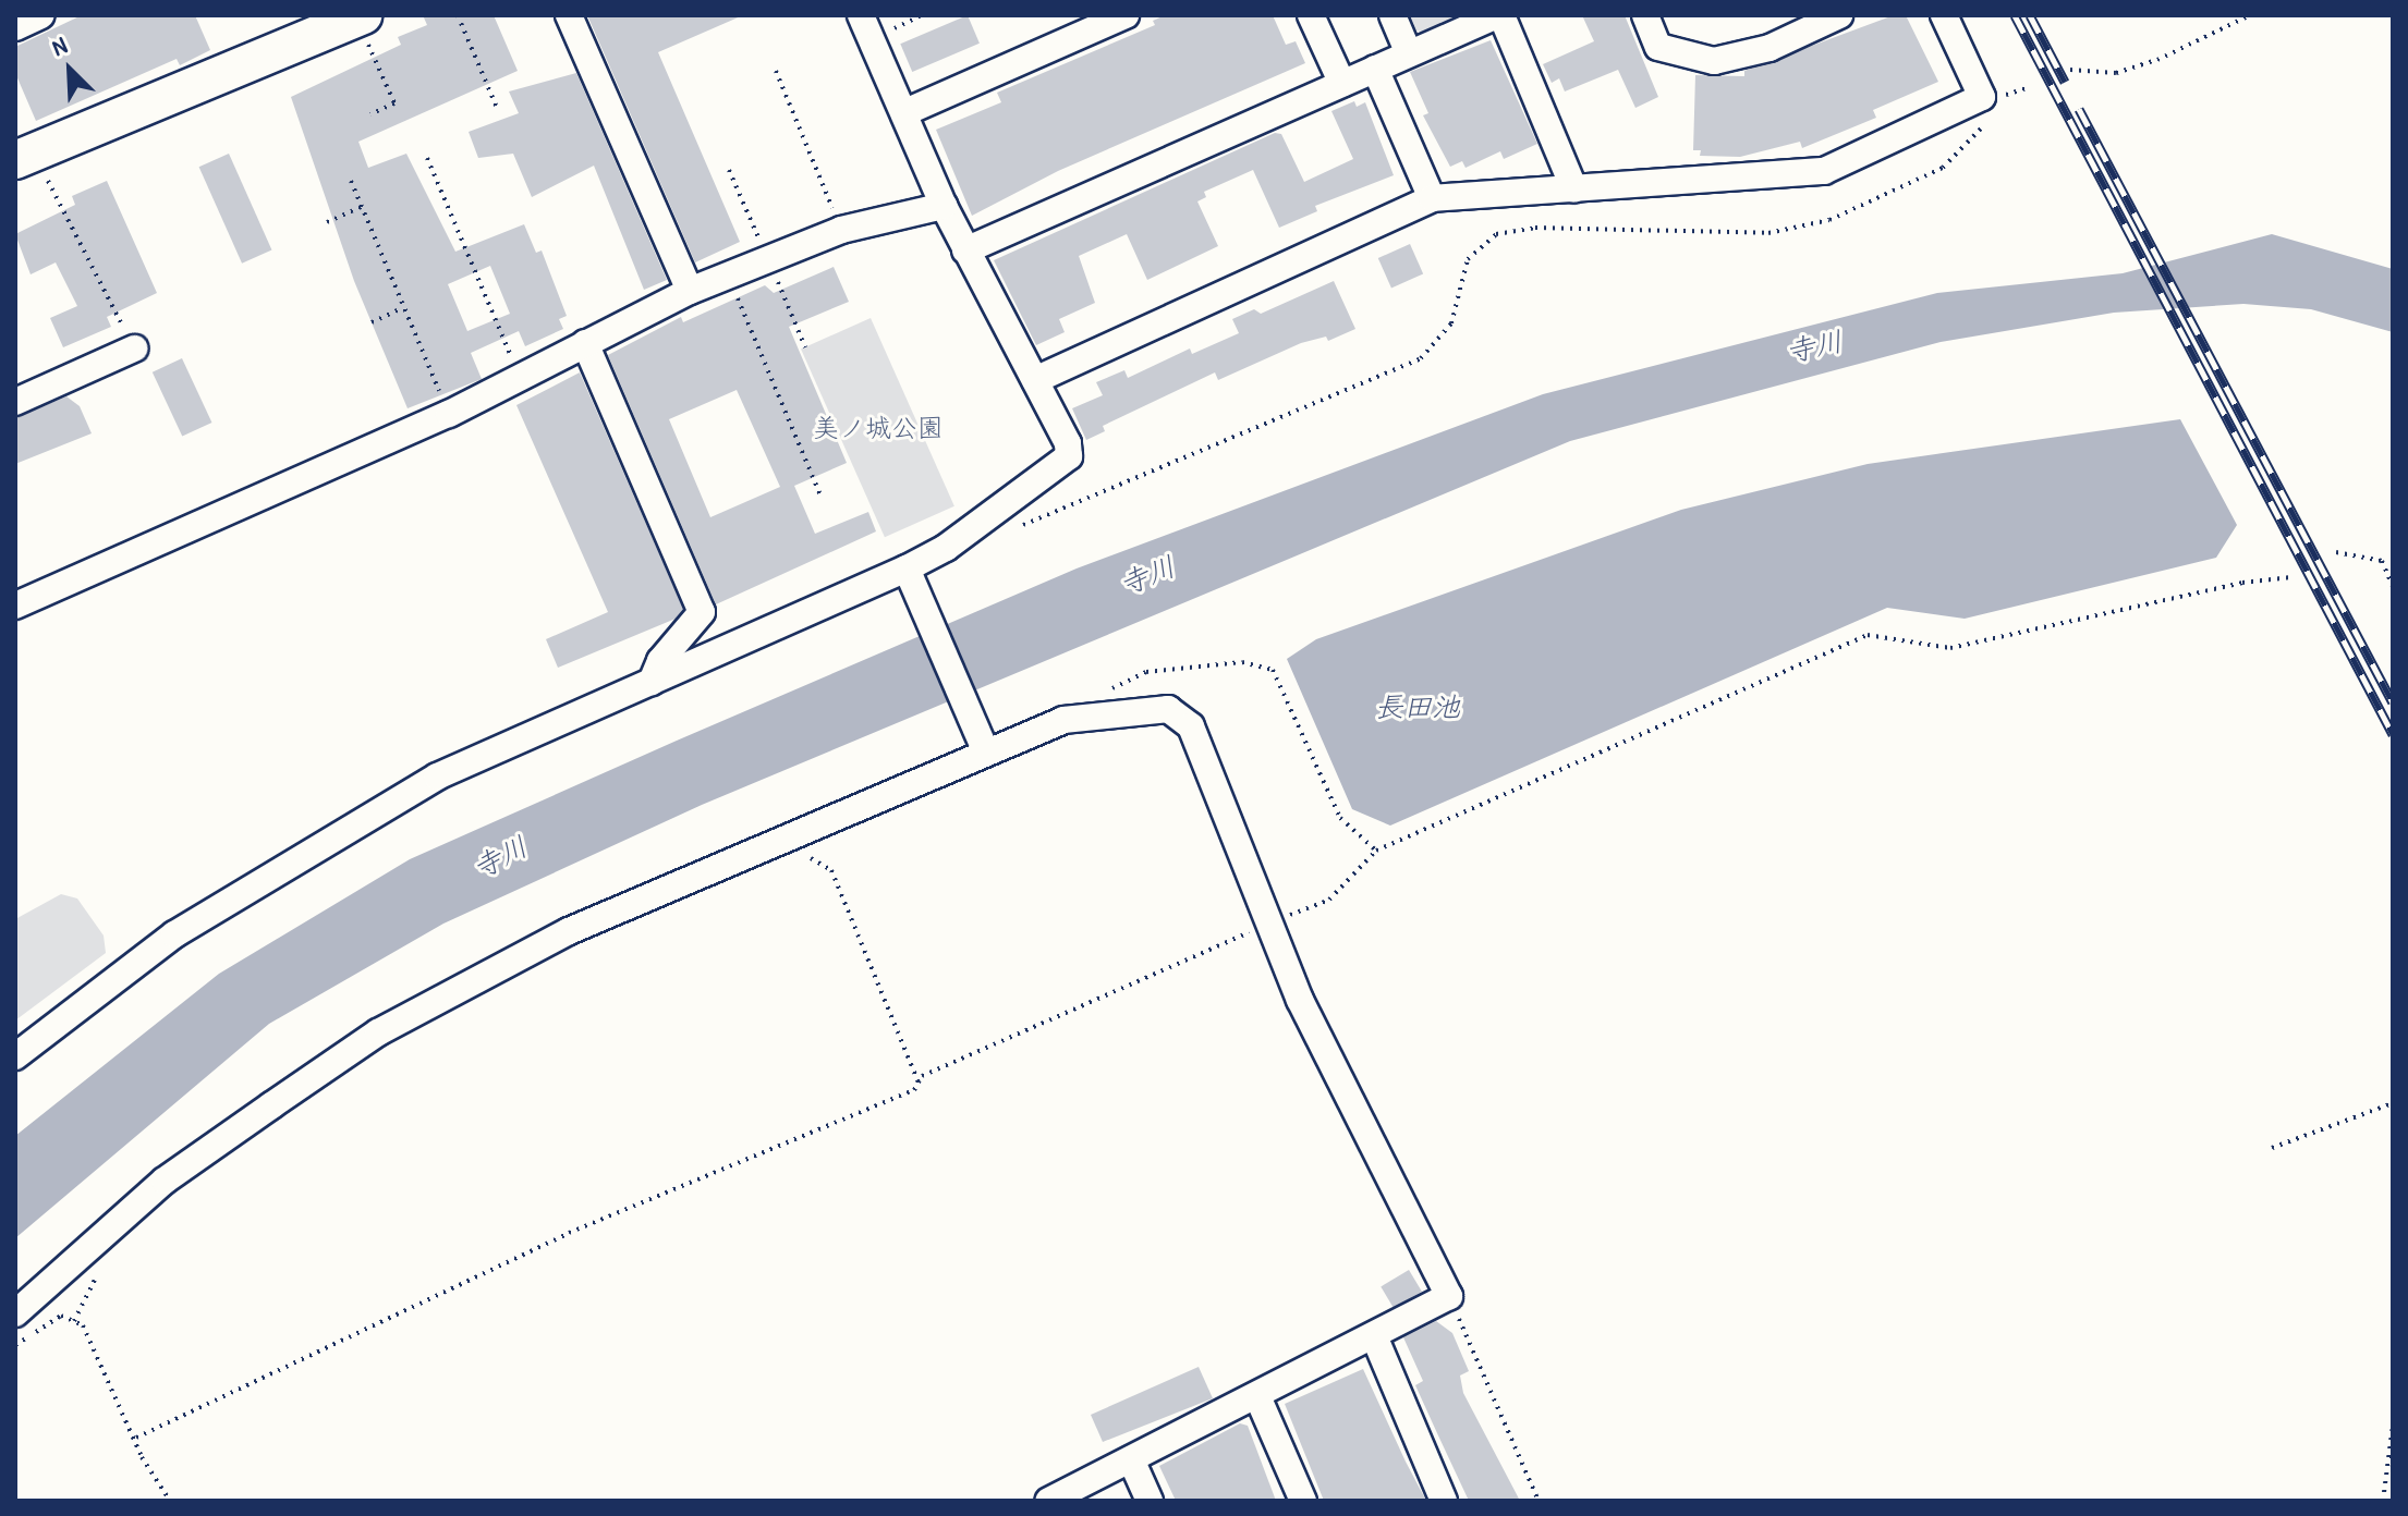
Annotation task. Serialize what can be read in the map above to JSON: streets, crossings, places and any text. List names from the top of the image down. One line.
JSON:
{"water":["寺川","長田池"],"parks":["美ノ城公園"],"north":"top left"}
